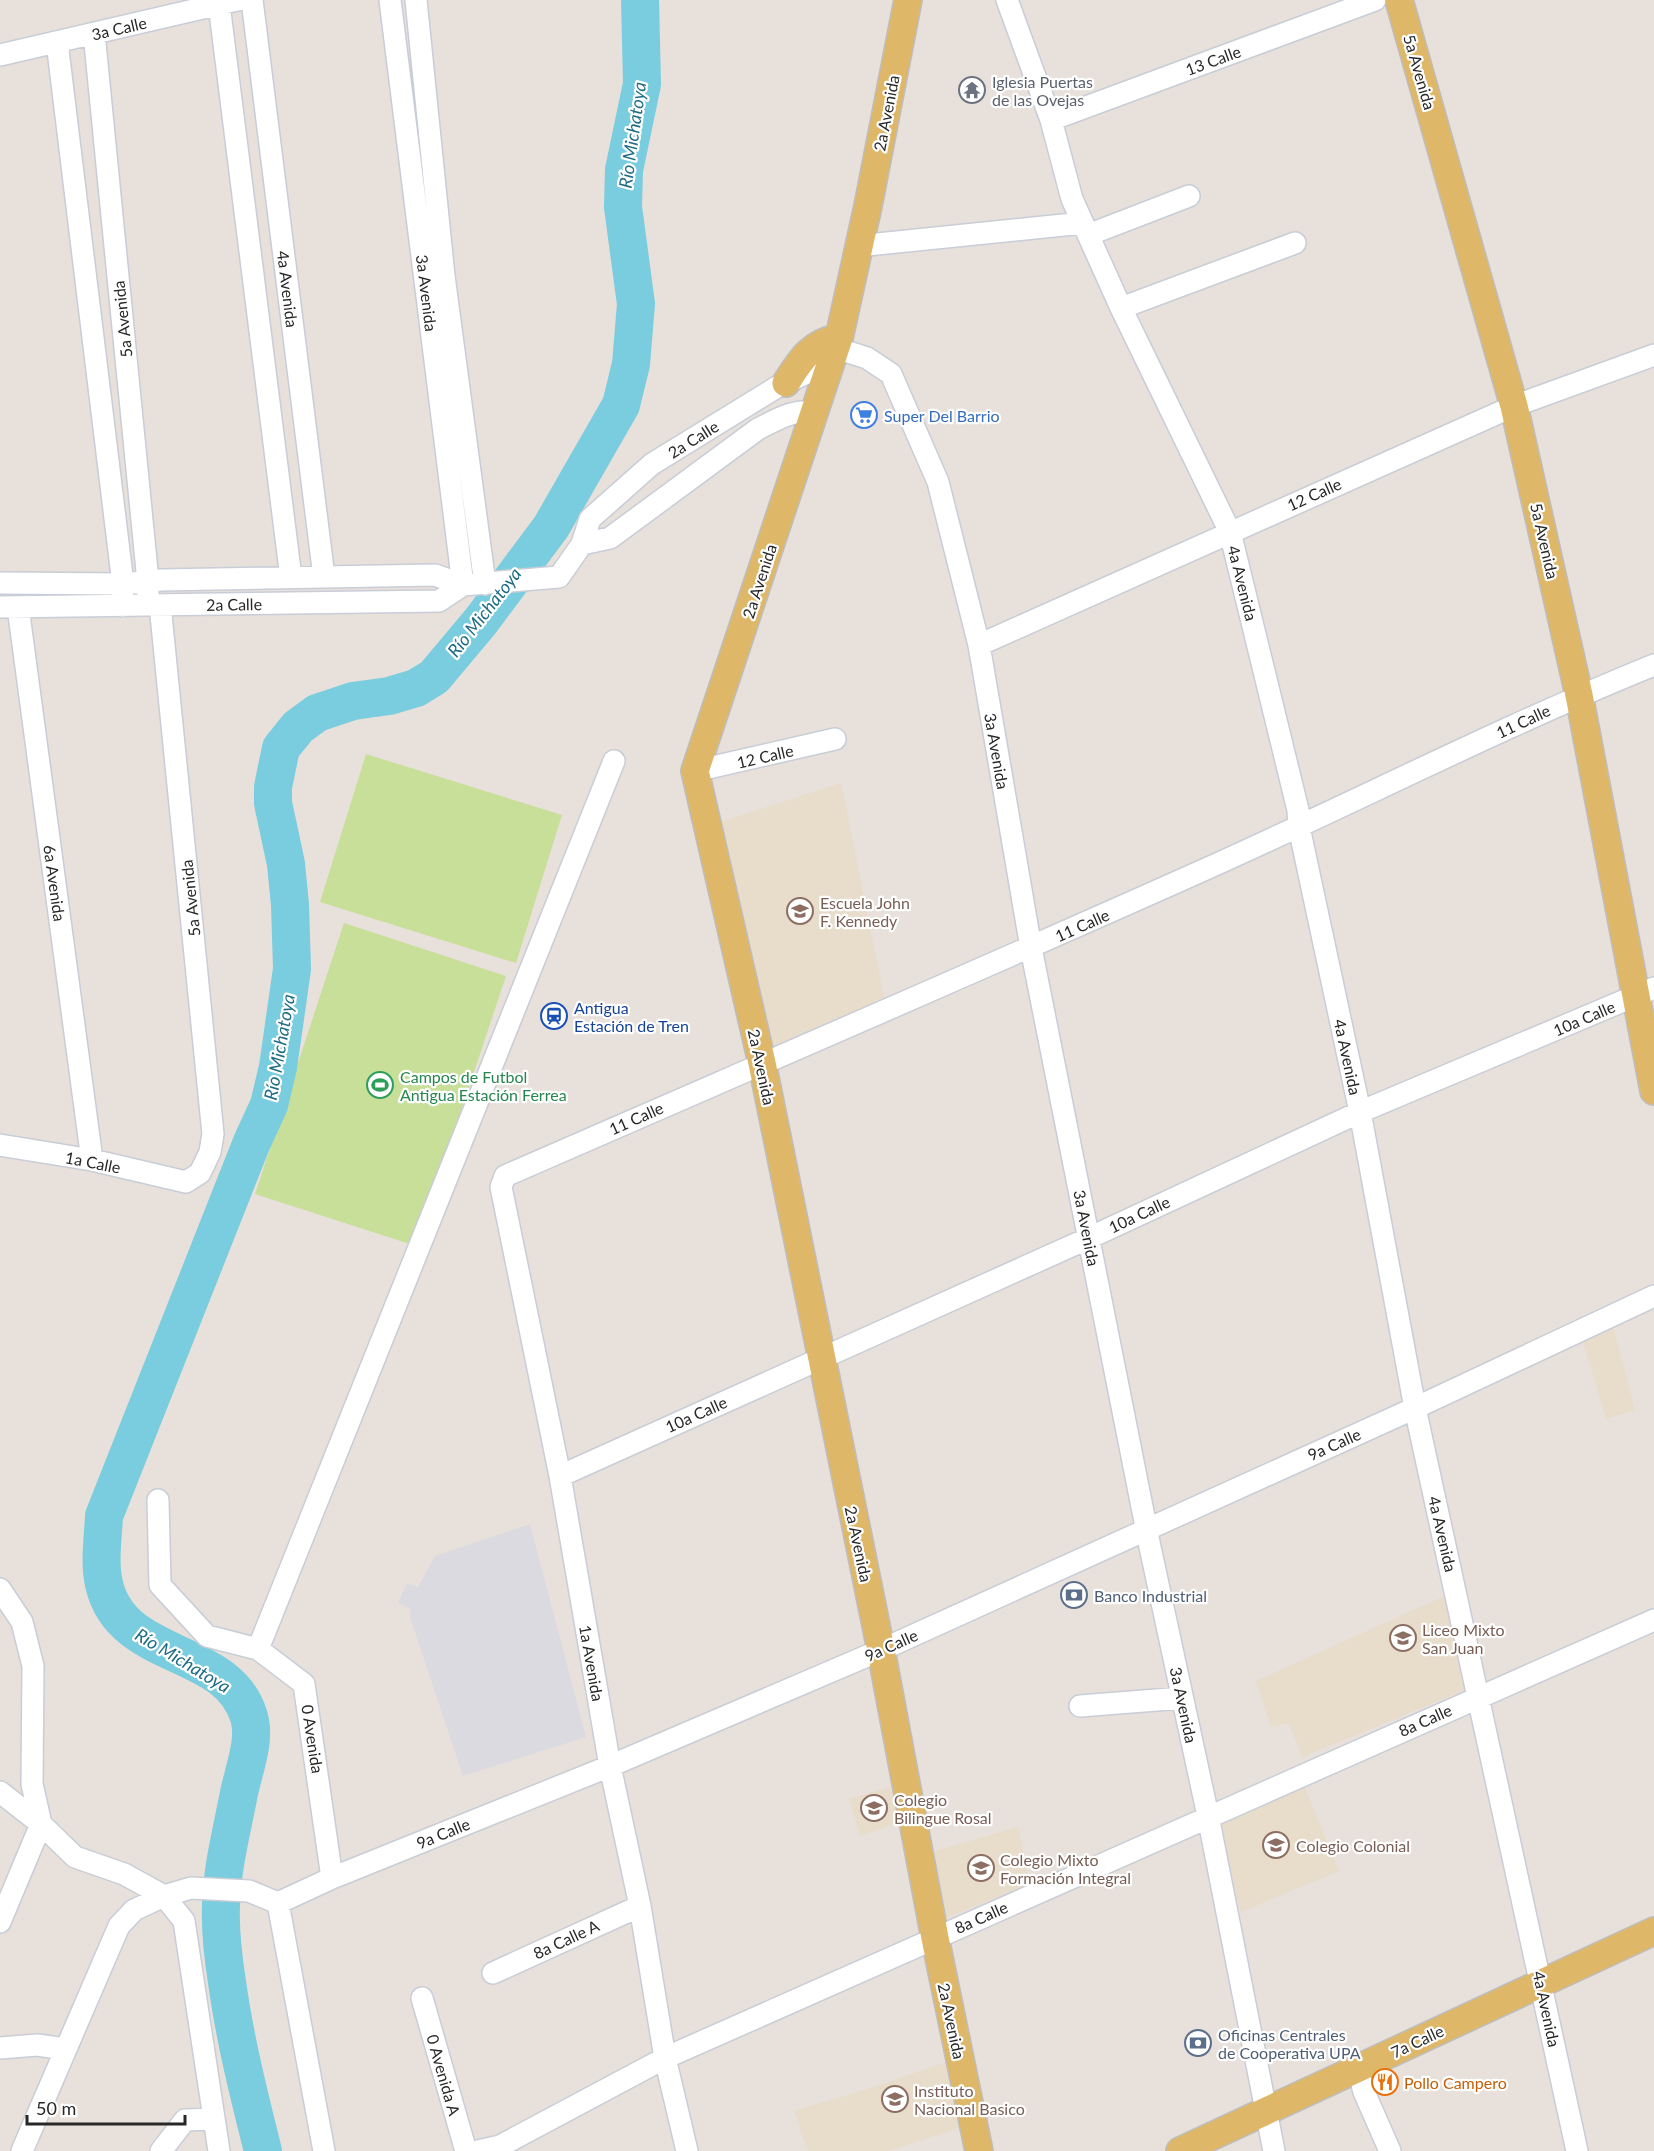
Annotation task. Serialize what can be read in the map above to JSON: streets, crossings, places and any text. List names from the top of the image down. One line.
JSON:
{"streets":{"main road":["5a Avenida","2a Avenida","7a Calle"],"street":["3a Calle","13 Calle","4a Avenida","3a Avenida","2a Calle","12 Calle","11 Calle","6a Avenida","10a Calle","1a Calle","9a Calle","1a Avenida","8a Calle","0 Avenida","8a Calle A","0 Avenida A"]},"crossings":[["3a Calle","5a Avenida"],["3a Calle","4a Avenida"],["13 Calle","4a Avenida"],["5a Avenida","2a Calle"],["5a Avenida","12 Calle"],["5a Avenida","11 Calle"],["5a Avenida","10a Calle"],["5a Avenida","1a Calle"],["2a Avenida","3a Avenida"],["2a Avenida","2a Calle"],["2a Avenida","12 Calle"],["2a Avenida","11 Calle"],["2a Avenida","10a Calle"],["2a Avenida","9a Calle"],["2a Avenida","8a Calle"],["4a Avenida","2a Calle"],["4a Avenida","12 Calle"],["4a Avenida","11 Calle"],["4a Avenida","10a Calle"],["4a Avenida","9a Calle"],["4a Avenida","8a Calle"],["4a Avenida","7a Calle"],["3a Avenida","2a Calle"],["3a Avenida","12 Calle"],["3a Avenida","11 Calle"],["3a Avenida","10a Calle"],["3a Avenida","9a Calle"],["3a Avenida","8a Calle"],["3a Avenida","7a Calle"],["2a Calle","6a Avenida"],["11 Calle","1a Avenida"],["6a Avenida","1a Calle"],["10a Calle","1a Avenida"],["9a Calle","1a Avenida"],["9a Calle","0 Avenida"],["1a Avenida","8a Calle"],["1a Avenida","8a Calle A"]],"water":["Río Michatoya"],"places":{"temple":["Iglesia Puertas de las Ovejas"],"supermarket":["Super Del Barrio"],"school or university":["Escuela John F. Kennedy","Liceo Mixto San Juan","Colegio Bilingue Rosal","Colegio Colonial","Colegio Mixto Formación Integral","Instituto Nacional Basico"],"station":["Antigua Estación de Tren"],"sports":["Campos de Futbol Antigua Estación Ferrea"],"bank":["Banco Industrial","Oficinas Centrales de Cooperativa UPA"],"restaurant":["Pollo Campero"]},"scale_bar":"50 m"}
